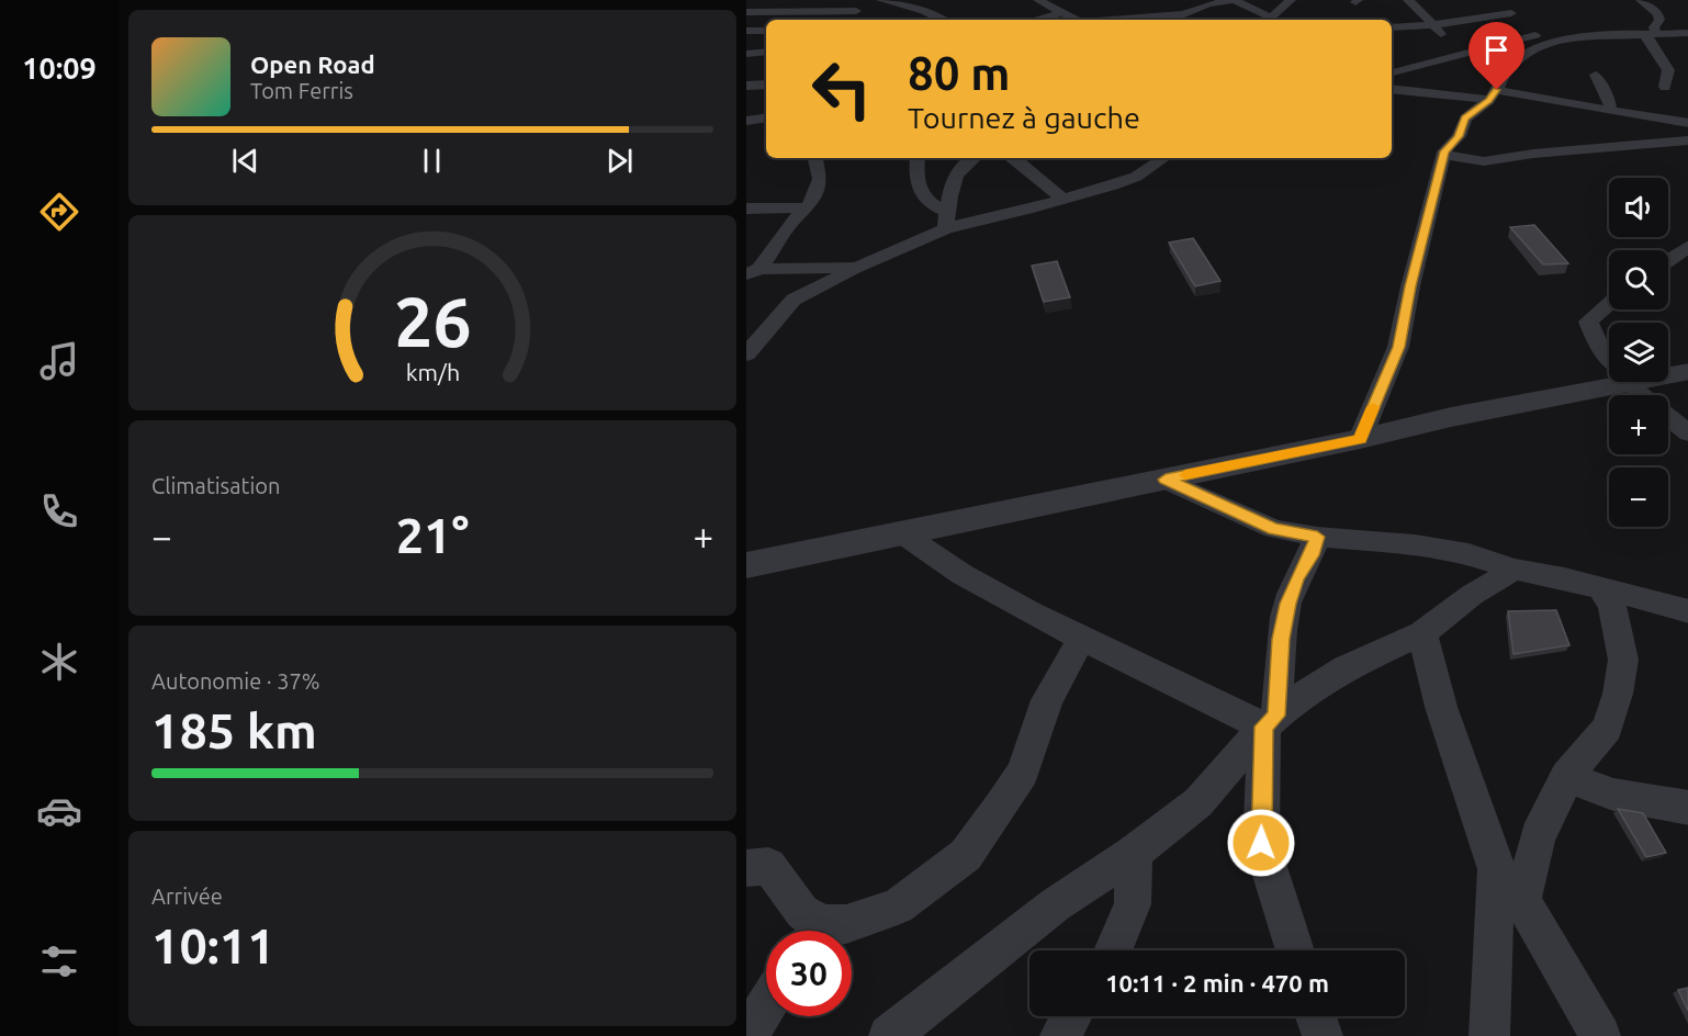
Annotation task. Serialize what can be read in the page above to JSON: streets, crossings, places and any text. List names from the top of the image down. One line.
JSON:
{"page":{"tabs":"10:09","turn":["80 m","Tournez à gauche"],"song":["Open Road","Tom Ferris"],"map_buttons":["+","−"],"tile":["Climatisation",["Autonomie · 37%","185 km"],["Arrivée","10:11"]],"heat":["−","21°","+"],"limit":"30","trip":"10:11 · 2 min · 470 m","gauge":["26","km/h"]}}
